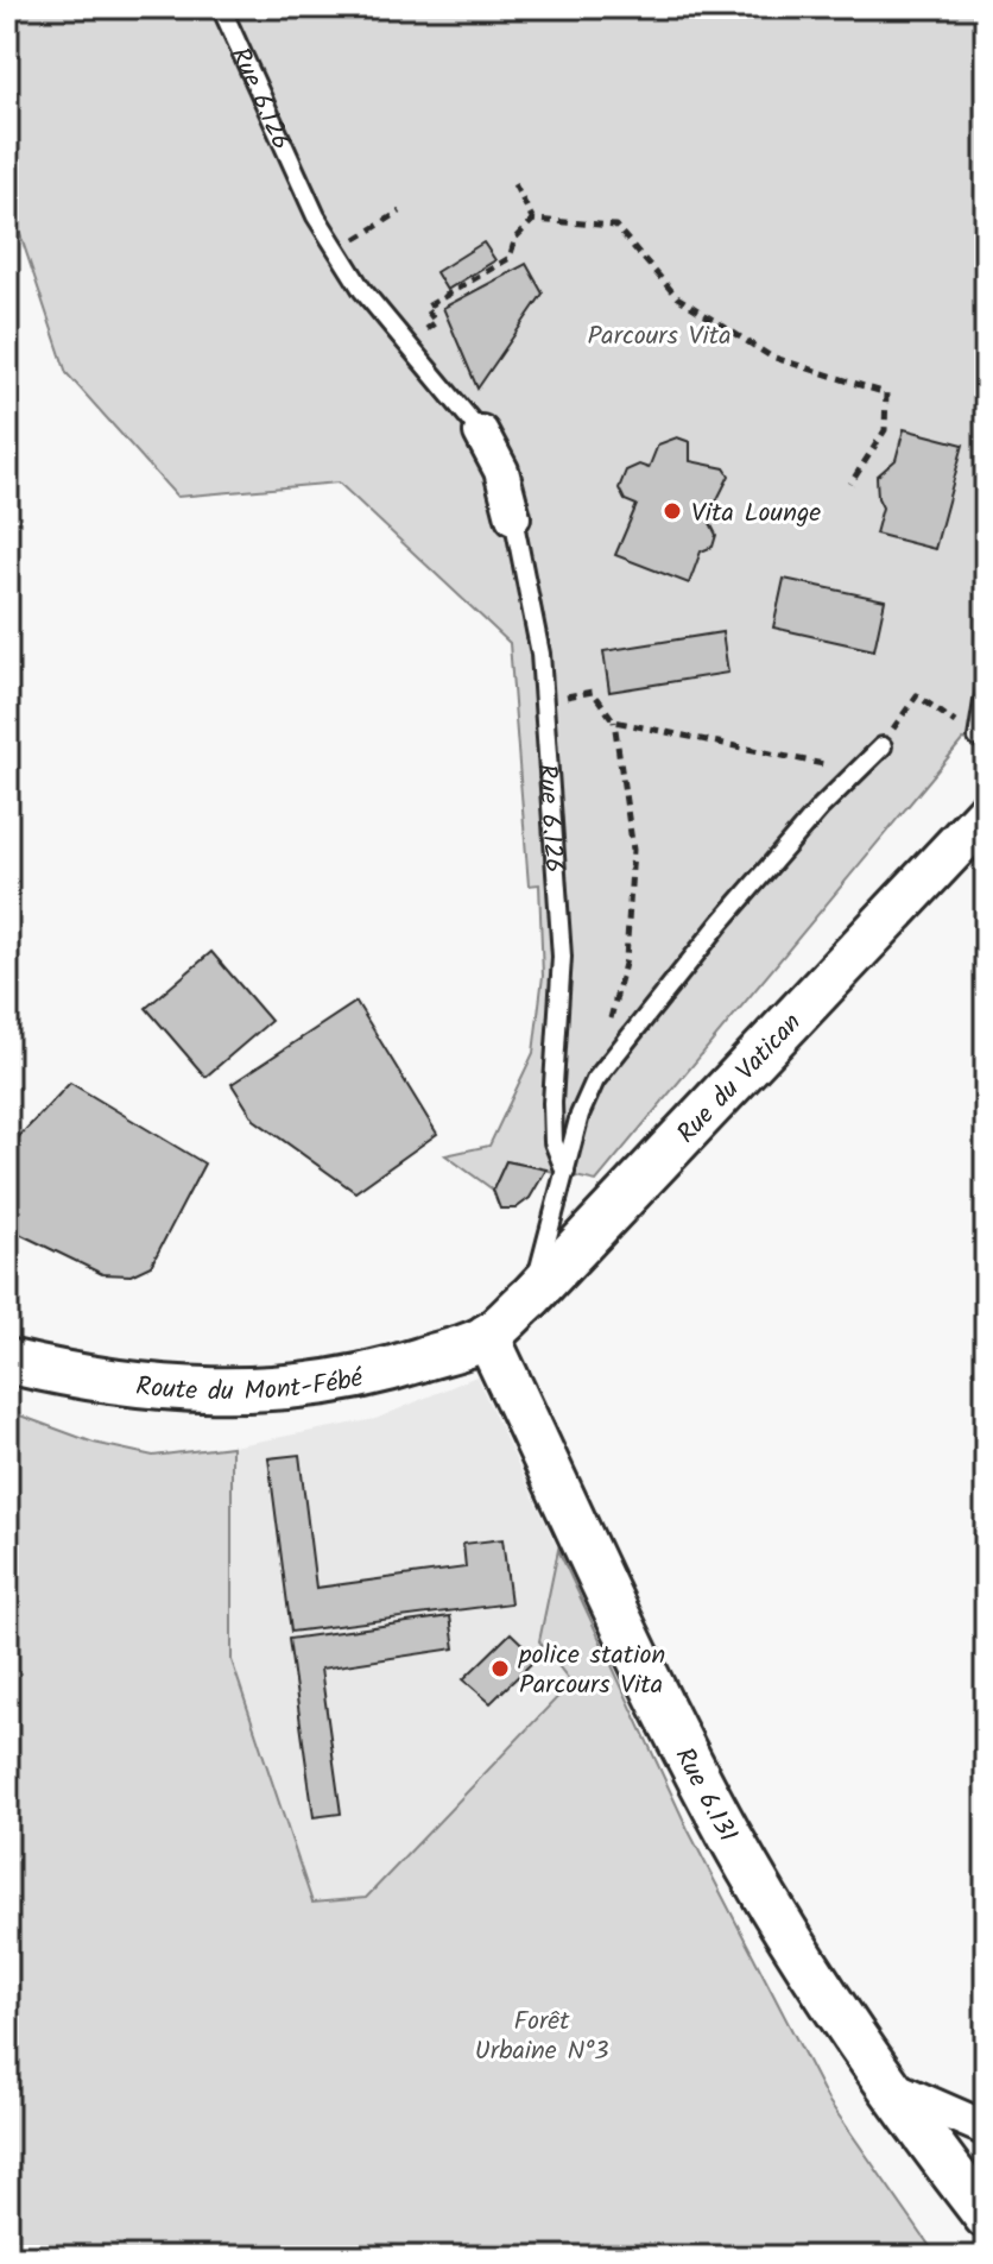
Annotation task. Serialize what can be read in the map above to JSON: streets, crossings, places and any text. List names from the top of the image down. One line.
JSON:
{"streets":{"street":["Rue 6.126","Rue du Vatican","Route du Mont-Fébé","Rue 6.131"]},"crossings":[["Rue du Vatican","Route du Mont-Fébé"],["Rue du Vatican","Rue 6.131"],["Route du Mont-Fébé","Rue 6.131"]],"parks":["Parcours Vita","Forêt Urbaine N°3"],"places":["Vita Lounge","police station Parcours Vita"]}
